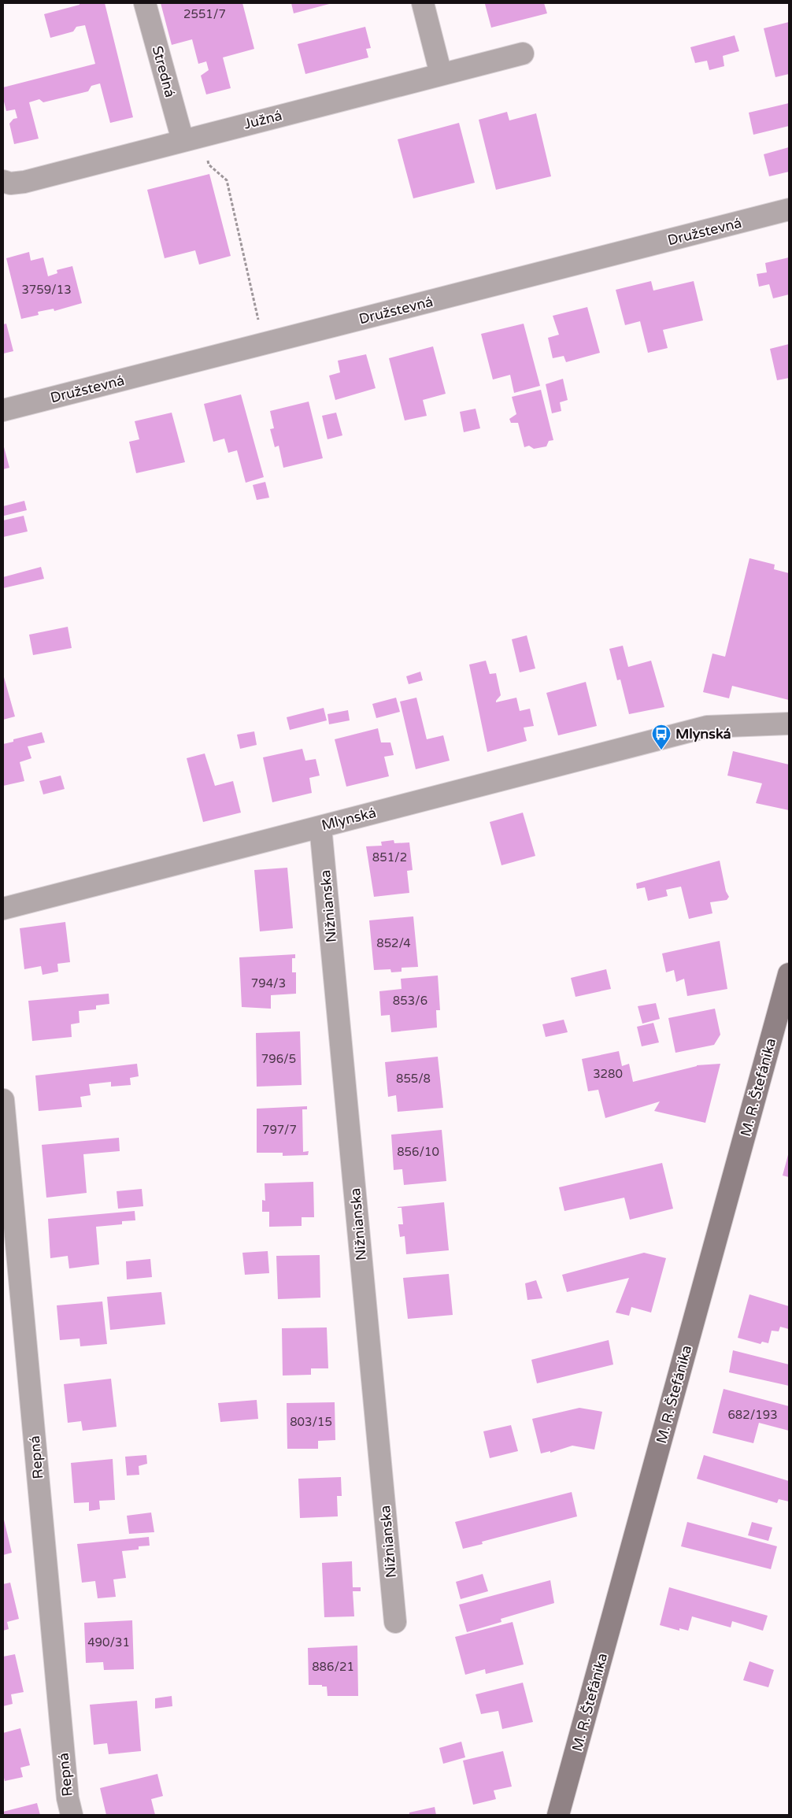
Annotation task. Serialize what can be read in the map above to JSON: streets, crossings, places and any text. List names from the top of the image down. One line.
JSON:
{"streets":{"street":["Stredná","Južná","Družstevná","Mlynská","Nižnianska","M. R. Štefánika","Repná"]},"crossings":[["Stredná","Južná"],["Mlynská","Nižnianska"]],"places":{"bus stop":["Mlynská"]},"house_numbers":["2551/7","3759/13","851/2","852/4","794/3","853/6","796/5","3280","855/8","797/7","856/10","682/193","803/15","490/31","886/21"]}
